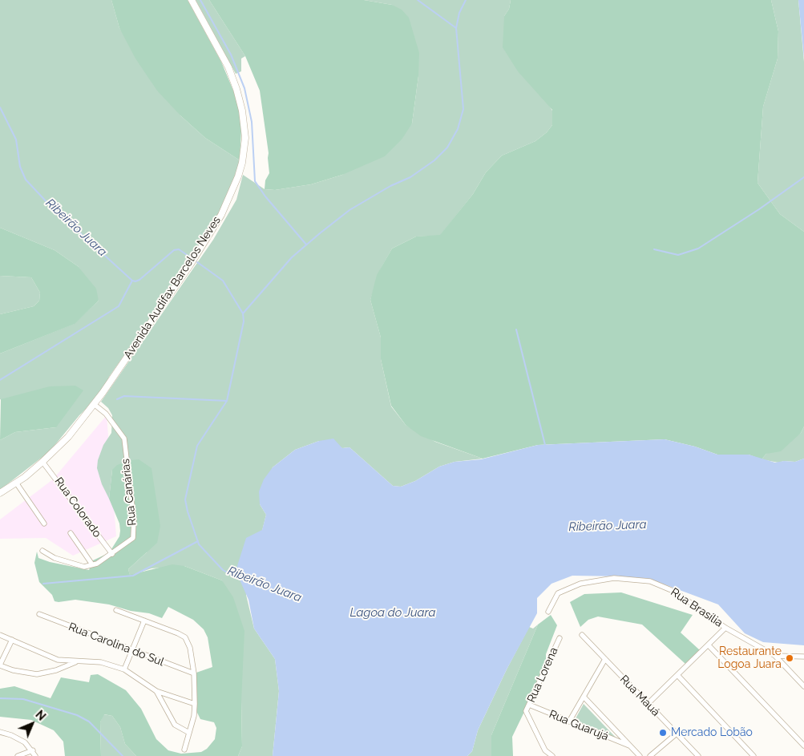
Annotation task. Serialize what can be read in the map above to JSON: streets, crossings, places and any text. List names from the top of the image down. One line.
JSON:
{"streets":{"main road":["Avenida Audifax Barcelos Neves"],"street":["Rua Canárias","Rua Colorado","Rua Brasília","Rua Carolina do Sul","Rua Lorena","Rua Mauá","Rua Guarujá"]},"crossings":[["Avenida Audifax Barcelos Neves","Rua Canárias"],["Avenida Audifax Barcelos Neves","Rua Colorado"],["Rua Canárias","Rua Colorado"],["Rua Lorena","Rua Guarujá"]],"water":["Ribeirão Juara","Lagoa do Juara"],"places":["Restaurante Logoa Juara","Mercado Lobão"],"north":"top right"}
